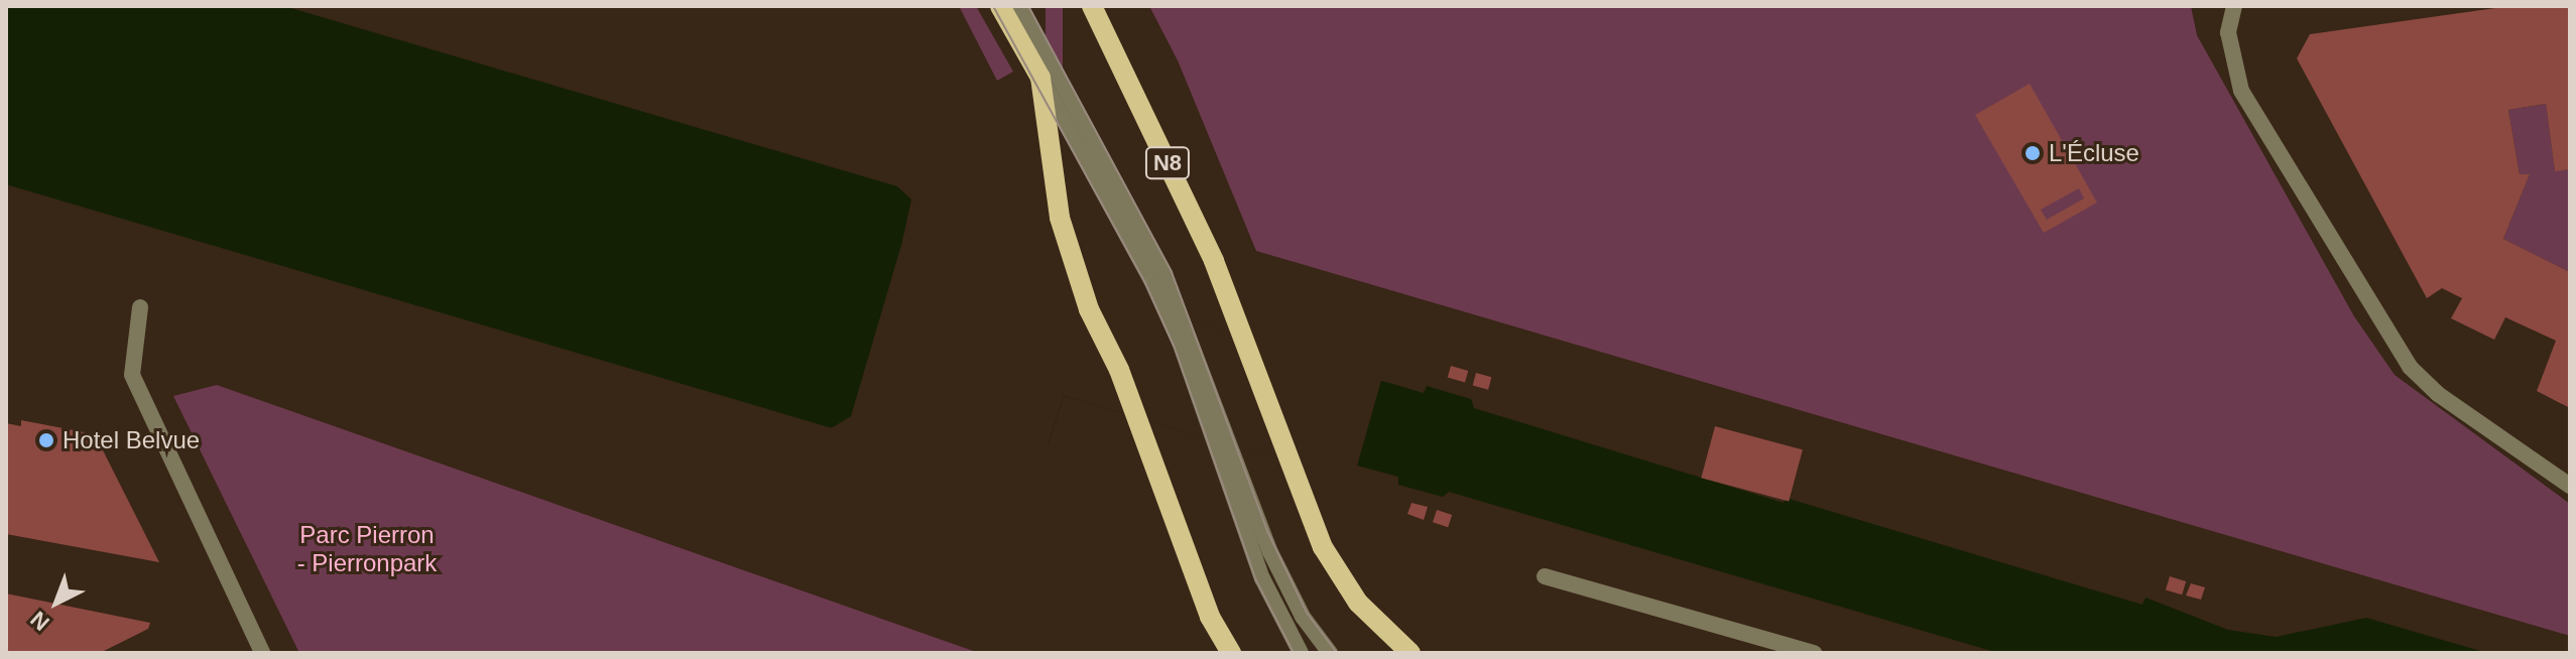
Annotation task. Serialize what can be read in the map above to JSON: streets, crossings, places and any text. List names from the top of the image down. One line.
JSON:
{"streets":{"main road":["N8"]},"parks":["Parc Pierron - Pierronpark"],"places":["L'Écluse","Hotel Belvue"],"north":"bottom left"}
